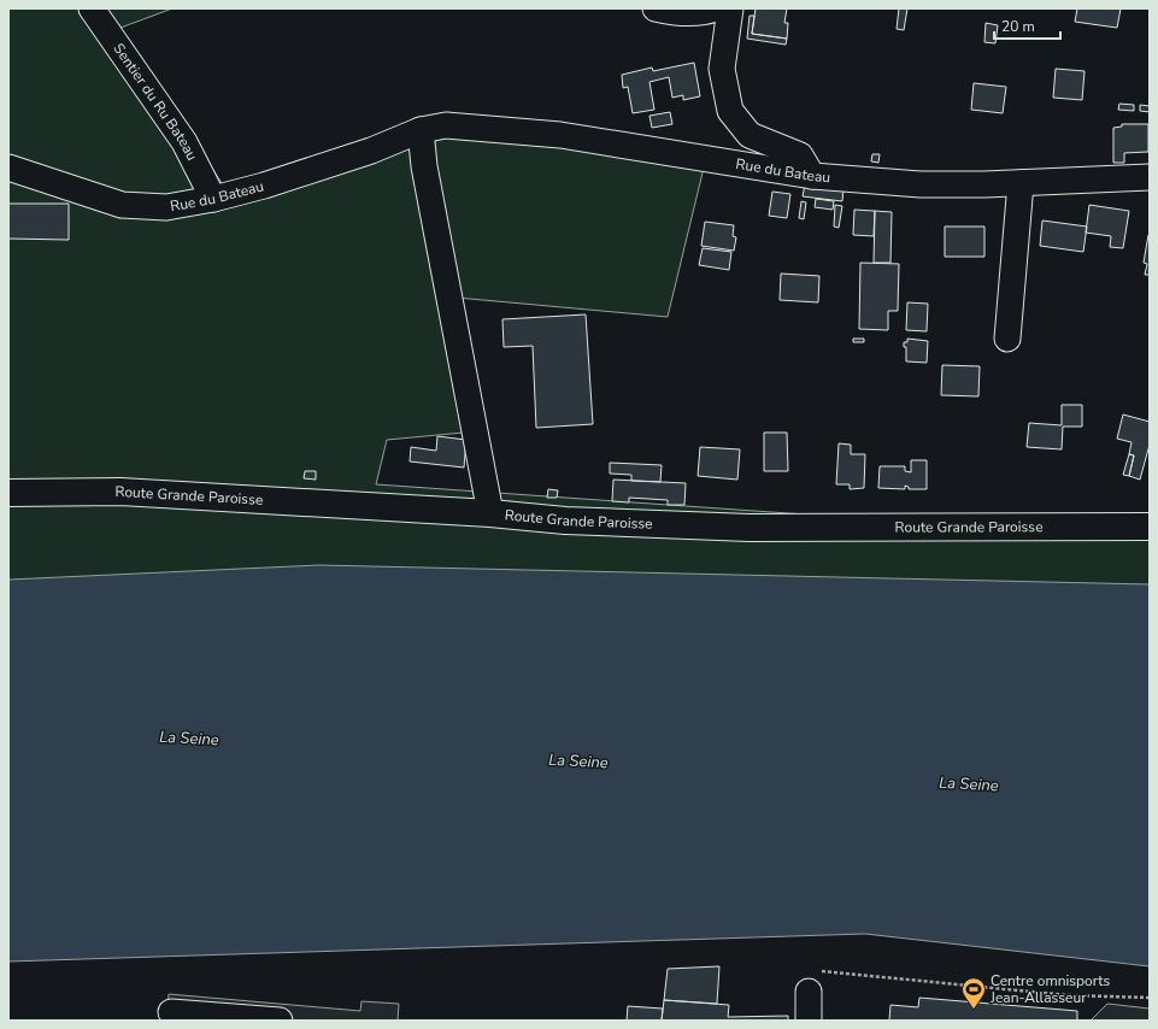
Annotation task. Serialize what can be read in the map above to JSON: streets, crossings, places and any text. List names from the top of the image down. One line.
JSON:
{"streets":{"main road":["Route Grande Paroisse"],"street":["Sentier du Ru Bateau","Rue du Bateau"]},"crossings":[["Sentier du Ru Bateau","Rue du Bateau"]],"water":["La Seine"],"places":{"sports":["Centre omnisports Jean-Allasseur"]},"scale_bar":"20 m"}
